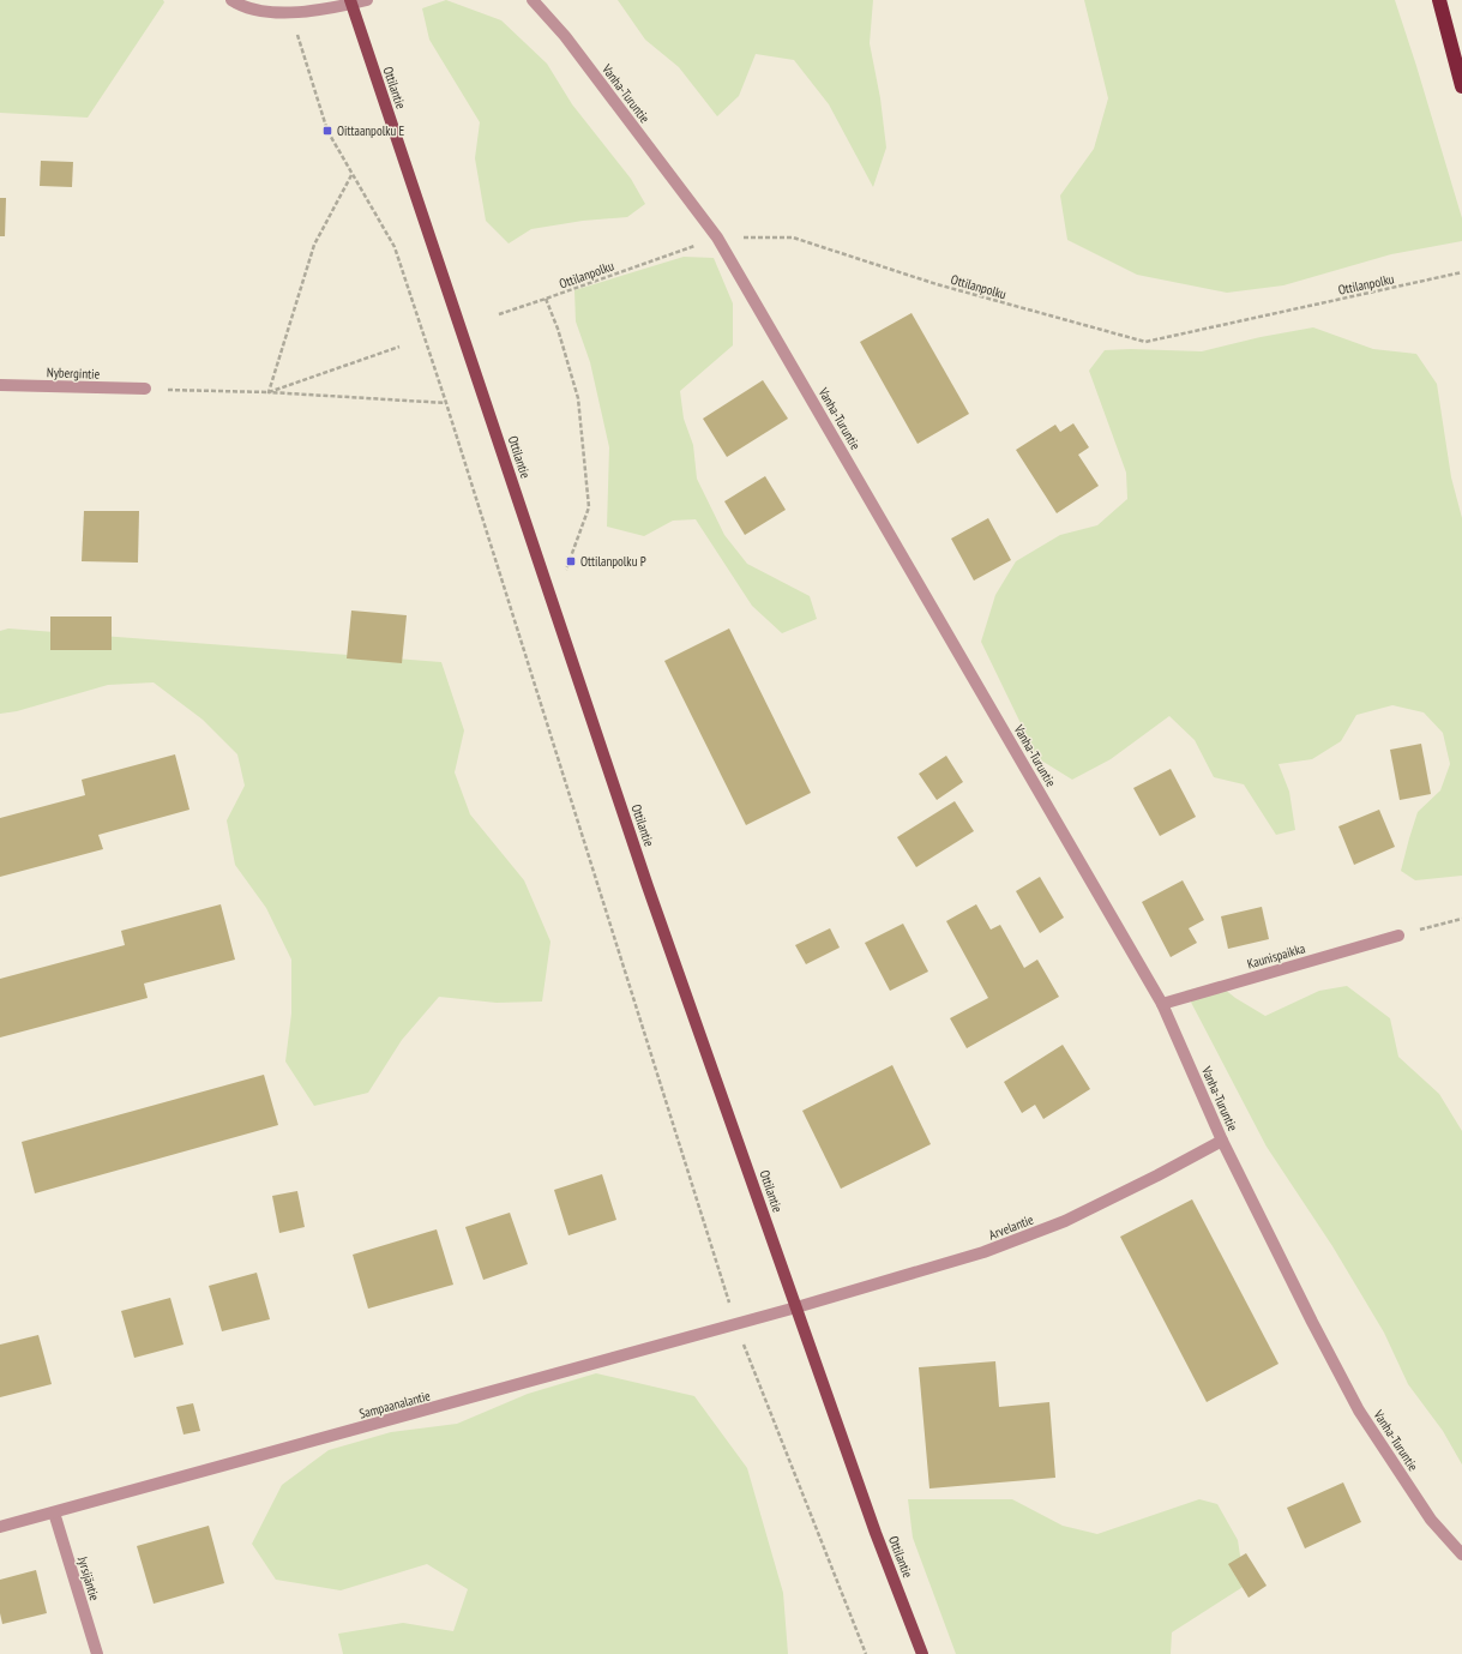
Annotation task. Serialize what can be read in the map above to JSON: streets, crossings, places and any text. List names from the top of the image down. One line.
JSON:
{"streets":{"main road":["Ottilantie"],"street":["Vanha-Turuntie","Nybergintie","Kaunispaikka","Arvelantie","Sampaanalantie","Jyrsijäntie"],"path":["Ottilanpolku"]},"crossings":[["Ottilantie","Arvelantie"],["Ottilantie","Sampaanalantie"],["Vanha-Turuntie","Ottilanpolku"],["Vanha-Turuntie","Kaunispaikka"],["Vanha-Turuntie","Arvelantie"],["Arvelantie","Sampaanalantie"],["Sampaanalantie","Jyrsijäntie"]],"places":{"transit":["Oittaanpolku E","Ottilanpolku P"]}}
